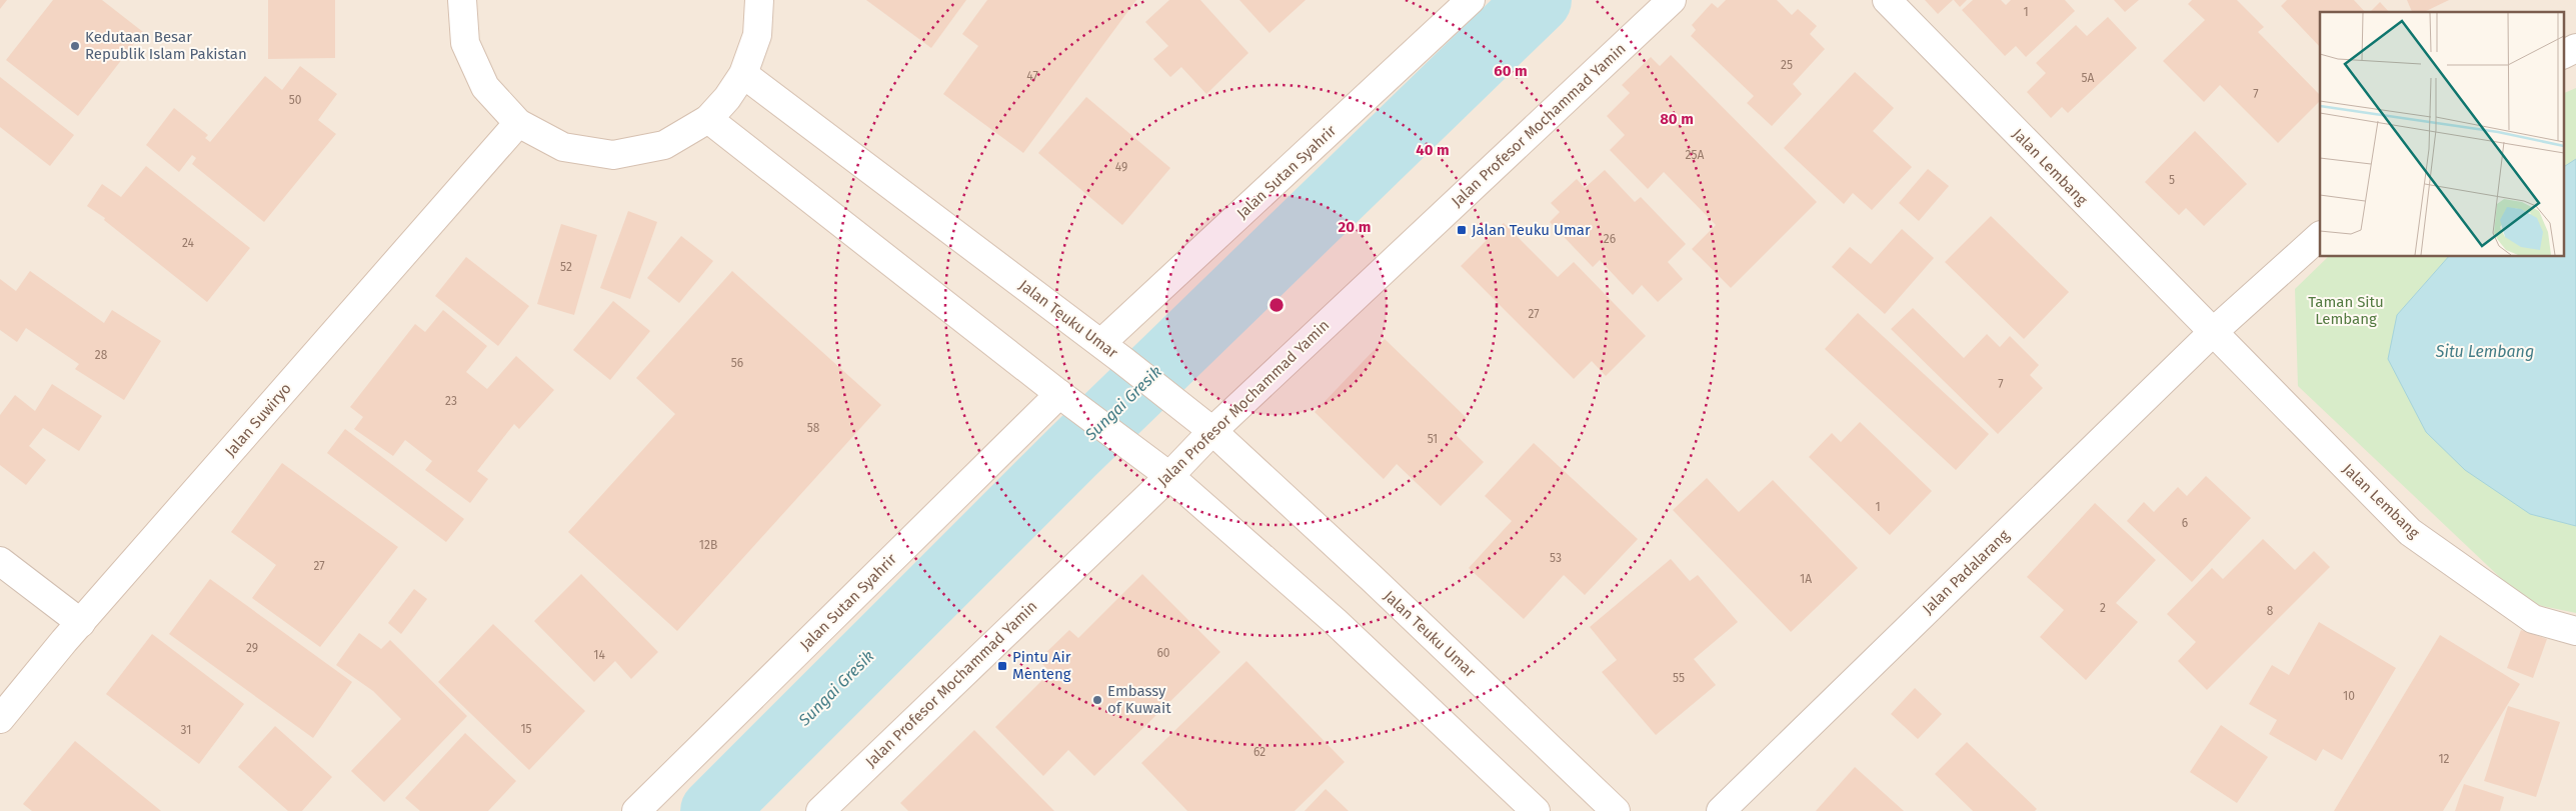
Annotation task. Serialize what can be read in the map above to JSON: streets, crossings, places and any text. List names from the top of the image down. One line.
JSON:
{"streets":{"street":["Jalan Profesor Mochammad Yamin","Jalan Lembang","Jalan Sutan Syahrir","Jalan Teuku Umar","Jalan Suwiryo","Jalan Padalarang"]},"crossings":[["Jalan Profesor Mochammad Yamin","Jalan Teuku Umar"],["Jalan Lembang","Jalan Padalarang"],["Jalan Sutan Syahrir","Jalan Teuku Umar"]],"water":["Situ Lembang","Sungai Gresik"],"parks":["Taman Situ Lembang"],"places":{"other":["Kedutaan Besar Republik Islam Pakistan","Embassy of Kuwait"],"transit":["Jalan Teuku Umar","Pintu Air Menteng"]},"house_numbers":["1","25","47","5A","7","50","25A","49","5","26","24","52","27","28","56","7","23","58","51","1","6","12B","53","27","1A","2","8","29","60","14","55","10","15","31","62","12"],"rings":["60 m","80 m","40 m","20 m"]}
